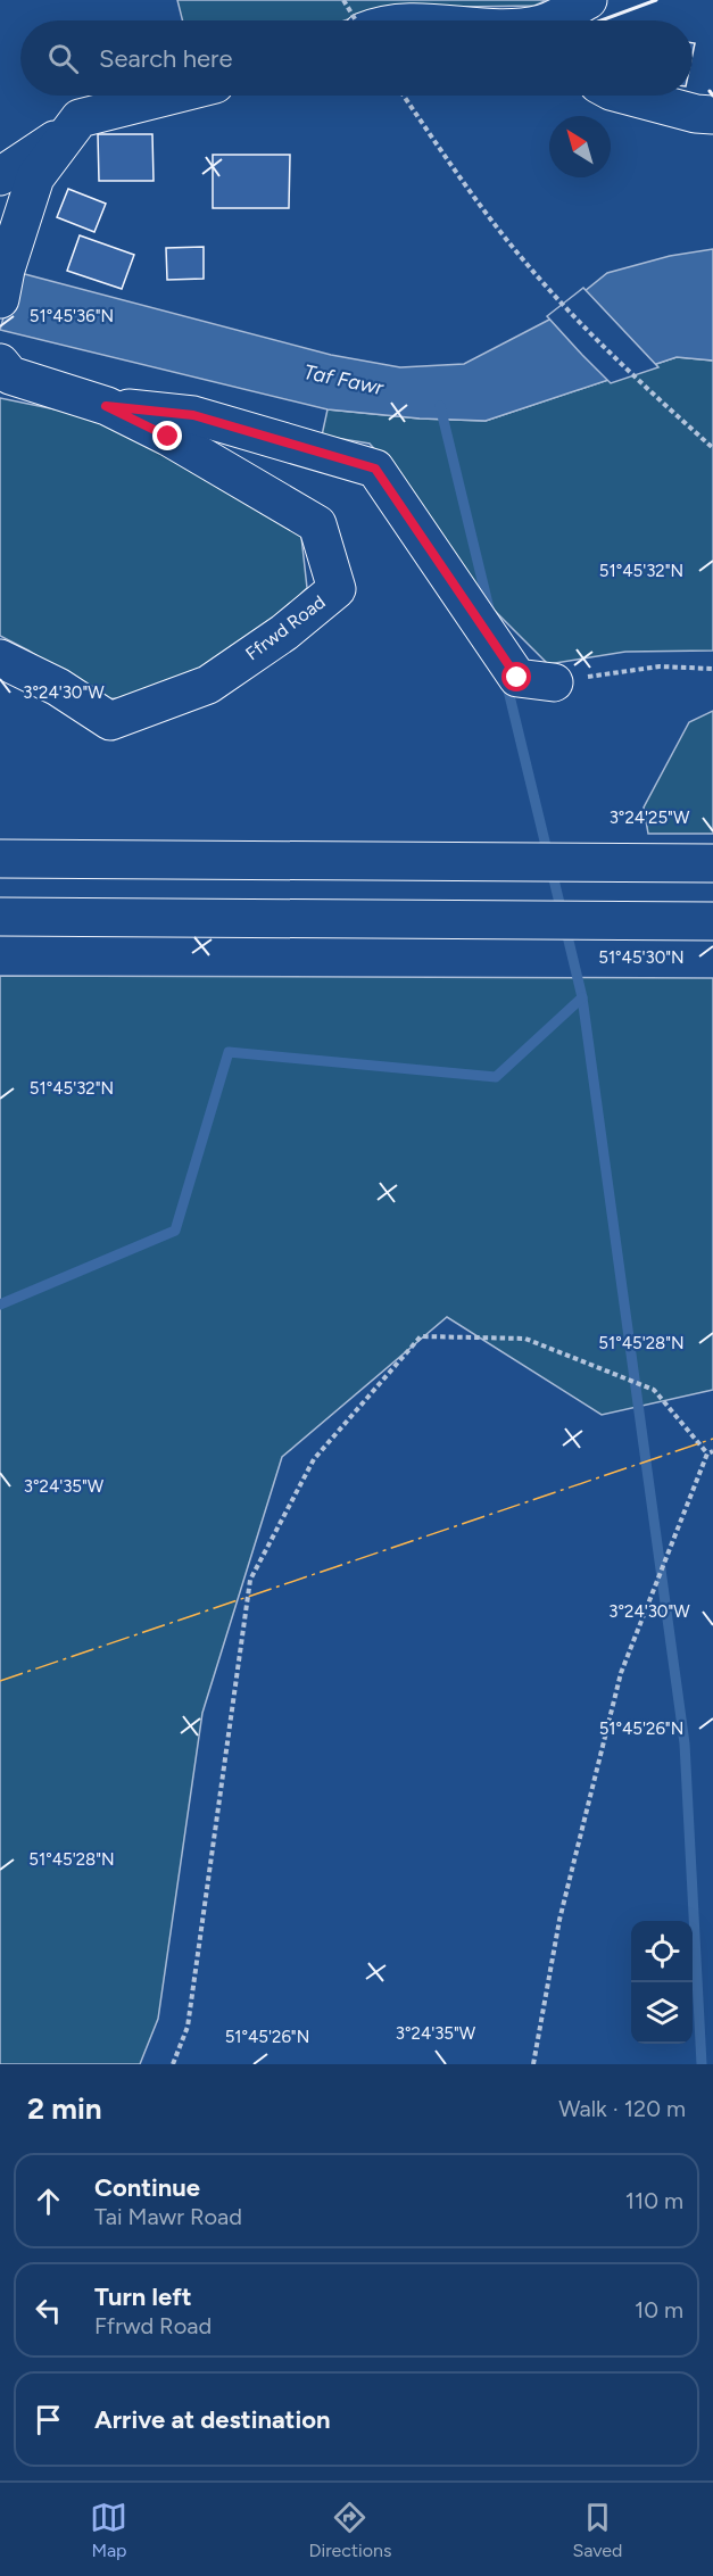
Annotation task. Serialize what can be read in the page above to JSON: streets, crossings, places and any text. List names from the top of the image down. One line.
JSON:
{"streets":{"main road":["Ffrwd Road"]},"water":["Taf Fawr"],"north":"top left","page":{"search":"Search here","heading":["2 min","Walk · 120 m"],"list":[["Continue","Tai Mawr Road","110 m"],["Turn left","Ffrwd Road","10 m"],"Arrive at destination"],"nav":["Map","Directions","Saved"]},"coordinates":["51°45'36\"N","51°45'32\"N","3°24'30\"W","3°24'25\"W","51°45'30\"N","51°45'28\"N","3°24'35\"W","51°45'26\"N"]}
